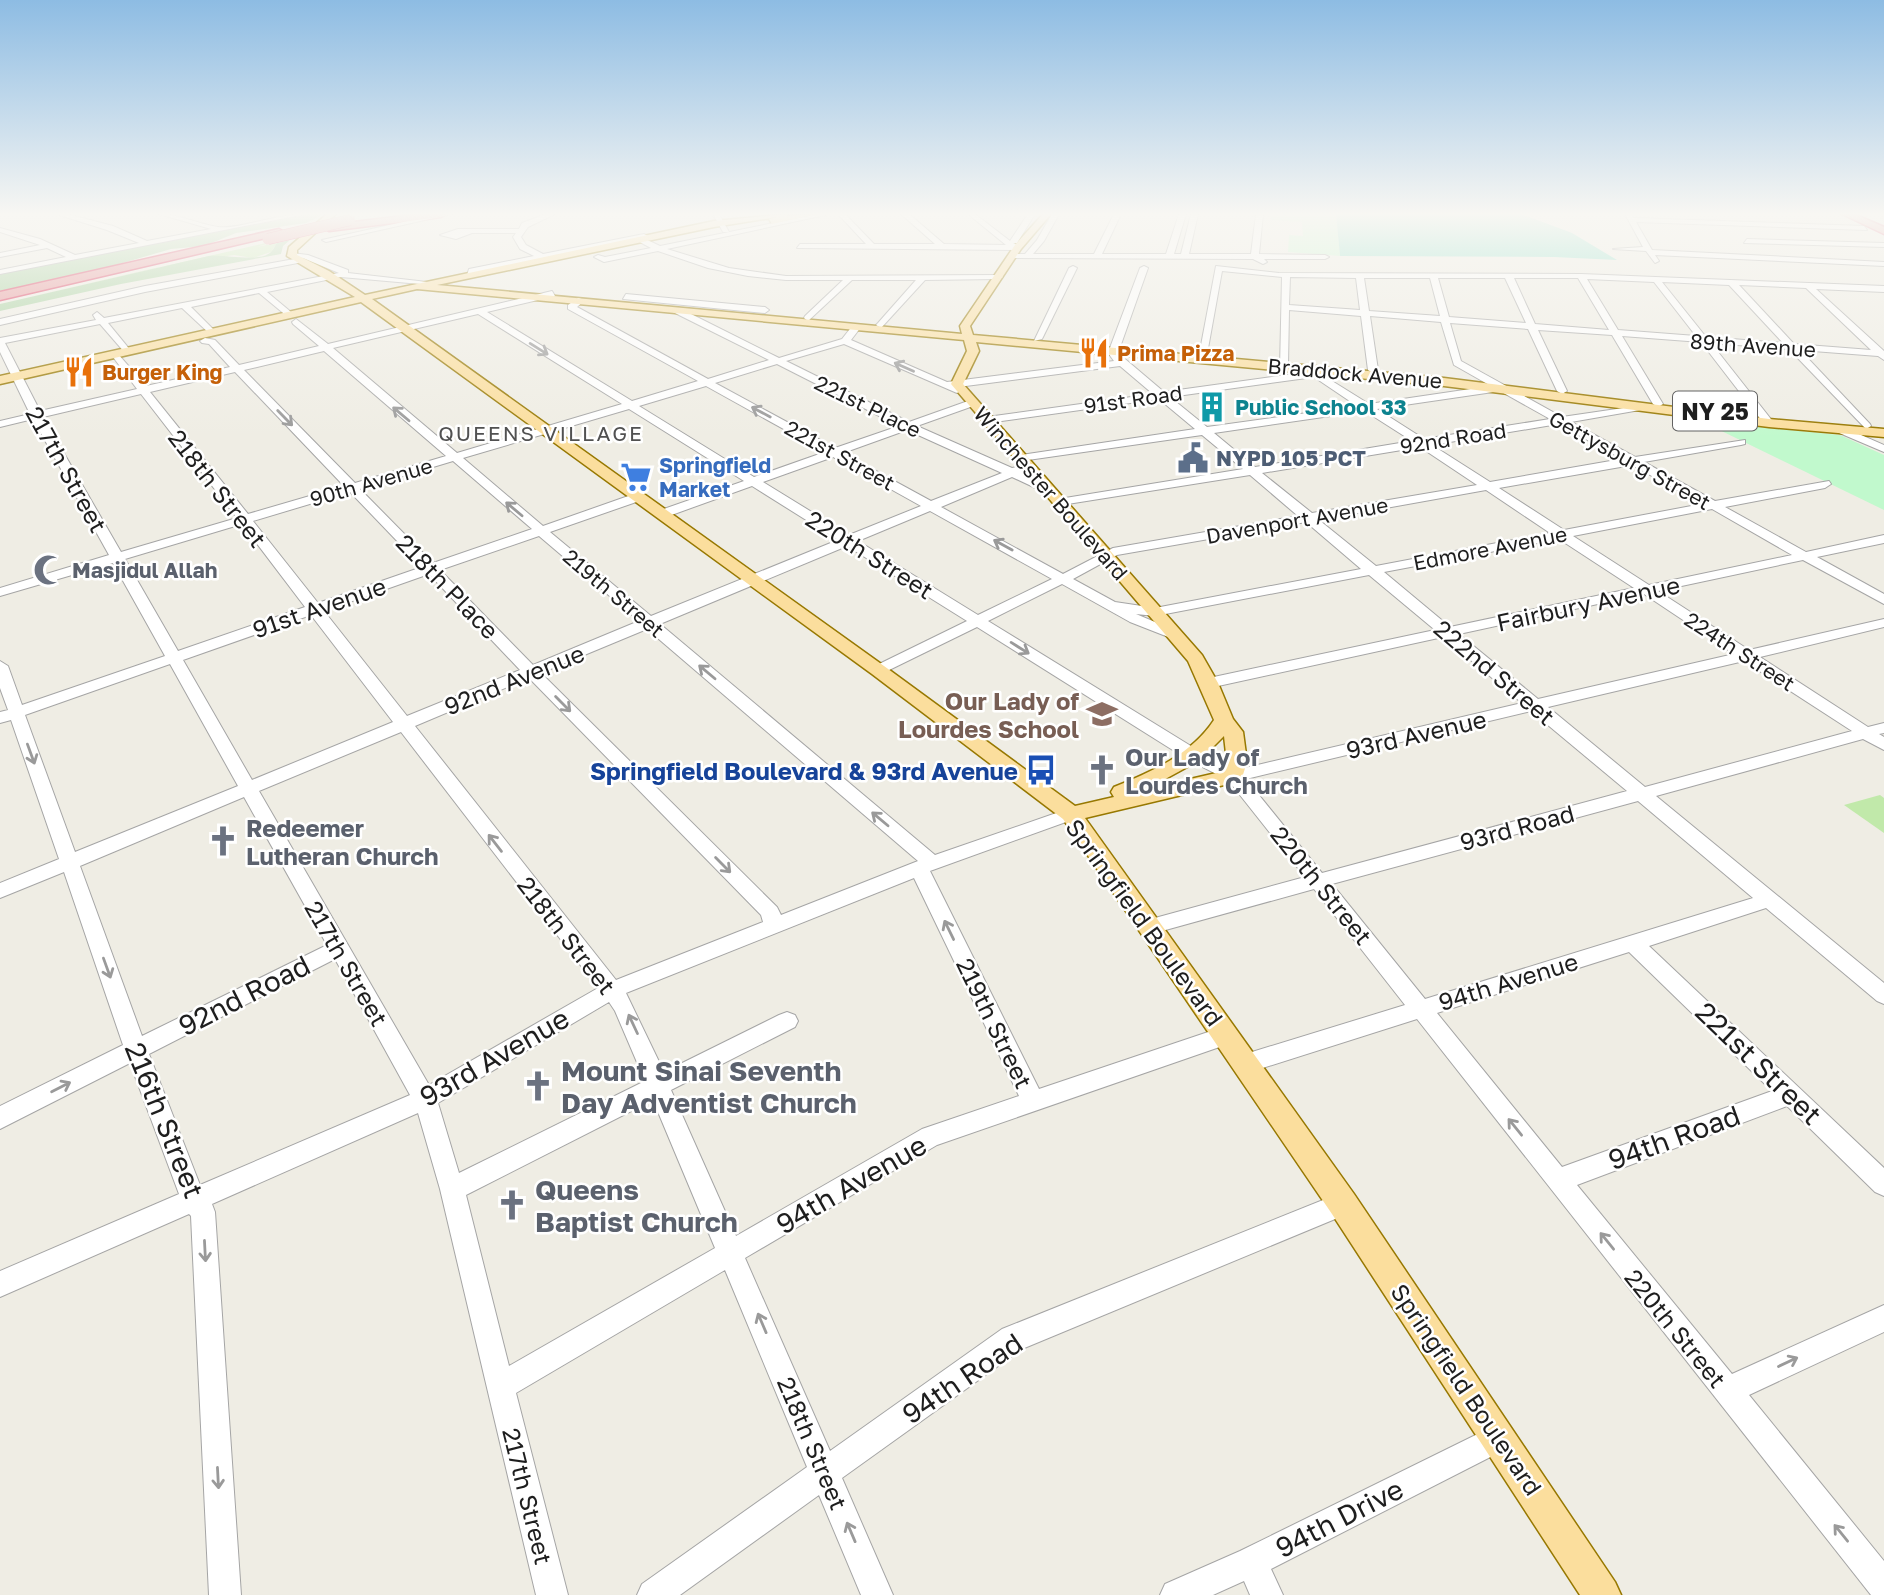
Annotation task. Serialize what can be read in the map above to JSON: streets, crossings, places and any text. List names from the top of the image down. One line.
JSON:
{"streets":{"main road":["Braddock Avenue","NY 25","Winchester Boulevard","93rd Avenue","Springfield Boulevard"],"street":["89th Avenue","91st Road","221st Place","92nd Road","221st Street","Gettysburg Street","217th Street","90th Avenue","218th Street","Davenport Avenue","Edmore Avenue","220th Street","218th Place","219th Street","Fairbury Avenue","91st Avenue","224th Street","222nd Street","92nd Avenue","93rd Road","94th Avenue","216th Street","94th Road","94th Drive"]},"crossings":[["89th Avenue","Gettysburg Street"],["Braddock Avenue","91st Road"],["Braddock Avenue","221st Place"],["Braddock Avenue","92nd Road"],["Braddock Avenue","221st Street"],["Braddock Avenue","Gettysburg Street"],["Braddock Avenue","217th Street"],["Braddock Avenue","218th Street"],["Braddock Avenue","218th Place"],["Braddock Avenue","219th Street"],["Braddock Avenue","224th Street"],["Braddock Avenue","222nd Street"],["Braddock Avenue","92nd Avenue"],["91st Road","Winchester Boulevard"],["91st Road","224th Street"],["91st Road","222nd Street"],["221st Place","90th Avenue"],["221st Place","Winchester Boulevard"],["221st Place","92nd Avenue"],["NY 25","217th Street"],["NY 25","218th Street"],["NY 25","218th Place"],["NY 25","219th Street"],["NY 25","Springfield Boulevard"],["92nd Road","Gettysburg Street"],["92nd Road","217th Street"],["92nd Road","Winchester Boulevard"],["92nd Road","224th Street"],["92nd Road","222nd Street"],["92nd Road","216th Street"],["221st Street","90th Avenue"],["221st Street","Winchester Boulevard"],["221st Street","Davenport Avenue"],["221st Street","Edmore Avenue"],["221st Street","92nd Avenue"],["221st Street","94th Avenue"],["221st Street","94th Road"],["Gettysburg Street","Davenport Avenue"],["Gettysburg Street","Edmore Avenue"],["Gettysburg Street","Fairbury Avenue"],["Gettysburg Street","92nd Avenue"],["217th Street","90th Avenue"],["217th Street","91st Avenue"],["217th Street","92nd Avenue"],["217th Street","93rd Avenue"],["217th Street","94th Avenue"],["90th Avenue","218th Street"],["90th Avenue","220th Street"],["90th Avenue","218th Place"],["90th Avenue","219th Street"],["90th Avenue","Springfield Boulevard"],["218th Street","91st Avenue"],["218th Street","92nd Avenue"],["218th Street","93rd Avenue"],["218th Street","94th Avenue"],["218th Street","94th Road"],["Winchester Boulevard","Davenport Avenue"],["Winchester Boulevard","Edmore Avenue"],["Winchester Boulevard","220th Street"],["Winchester Boulevard","Fairbury Avenue"],["Winchester Boulevard","92nd Avenue"],["Winchester Boulevard","93rd Avenue"],["Davenport Avenue","220th Street"],["Davenport Avenue","224th Street"],["Davenport Avenue","222nd Street"],["Davenport Avenue","Springfield Boulevard"],["Edmore Avenue","224th Street"],["Edmore Avenue","222nd Street"],["220th Street","92nd Avenue"],["220th Street","93rd Avenue"],["220th Street","93rd Road"],["220th Street","94th Avenue"],["220th Street","94th Road"],["218th Place","91st Avenue"],["218th Place","92nd Avenue"],["218th Place","93rd Avenue"],["219th Street","91st Avenue"],["219th Street","92nd Avenue"],["219th Street","93rd Avenue"],["219th Street","94th Avenue"],["Fairbury Avenue","224th Street"],["Fairbury Avenue","222nd Street"],["91st Avenue","Springfield Boulevard"],["91st Avenue","216th Street"],["224th Street","92nd Avenue"],["224th Street","93rd Avenue"],["224th Street","93rd Road"],["222nd Street","92nd Avenue"],["222nd Street","93rd Avenue"],["222nd Street","93rd Road"],["222nd Street","94th Avenue"],["92nd Avenue","Springfield Boulevard"],["92nd Avenue","216th Street"],["93rd Avenue","Springfield Boulevard"],["93rd Avenue","216th Street"],["93rd Road","Springfield Boulevard"],["Springfield Boulevard","94th Avenue"],["Springfield Boulevard","94th Road"],["Springfield Boulevard","94th Drive"]],"one_way":["218th Street","218th Place","219th Street","216th Street"],"districts":["QUEENS VILLAGE"],"places":{"restaurant":["Prima Pizza","Burger King"],"building":["Public School 33"],"public building":["NYPD 105 PCT"],"supermarket":["Springfield Market"],"mosque":["Masjidul Allah"],"school or university":["Our Lady of Lourdes School"],"bus stop":["Springfield Boulevard & 93rd Avenue"],"church":["Our Lady of Lourdes Church","Redeemer Lutheran Church","Mount Sinai Seventh Day Adventist Church","Queens Baptist Church"]}}
